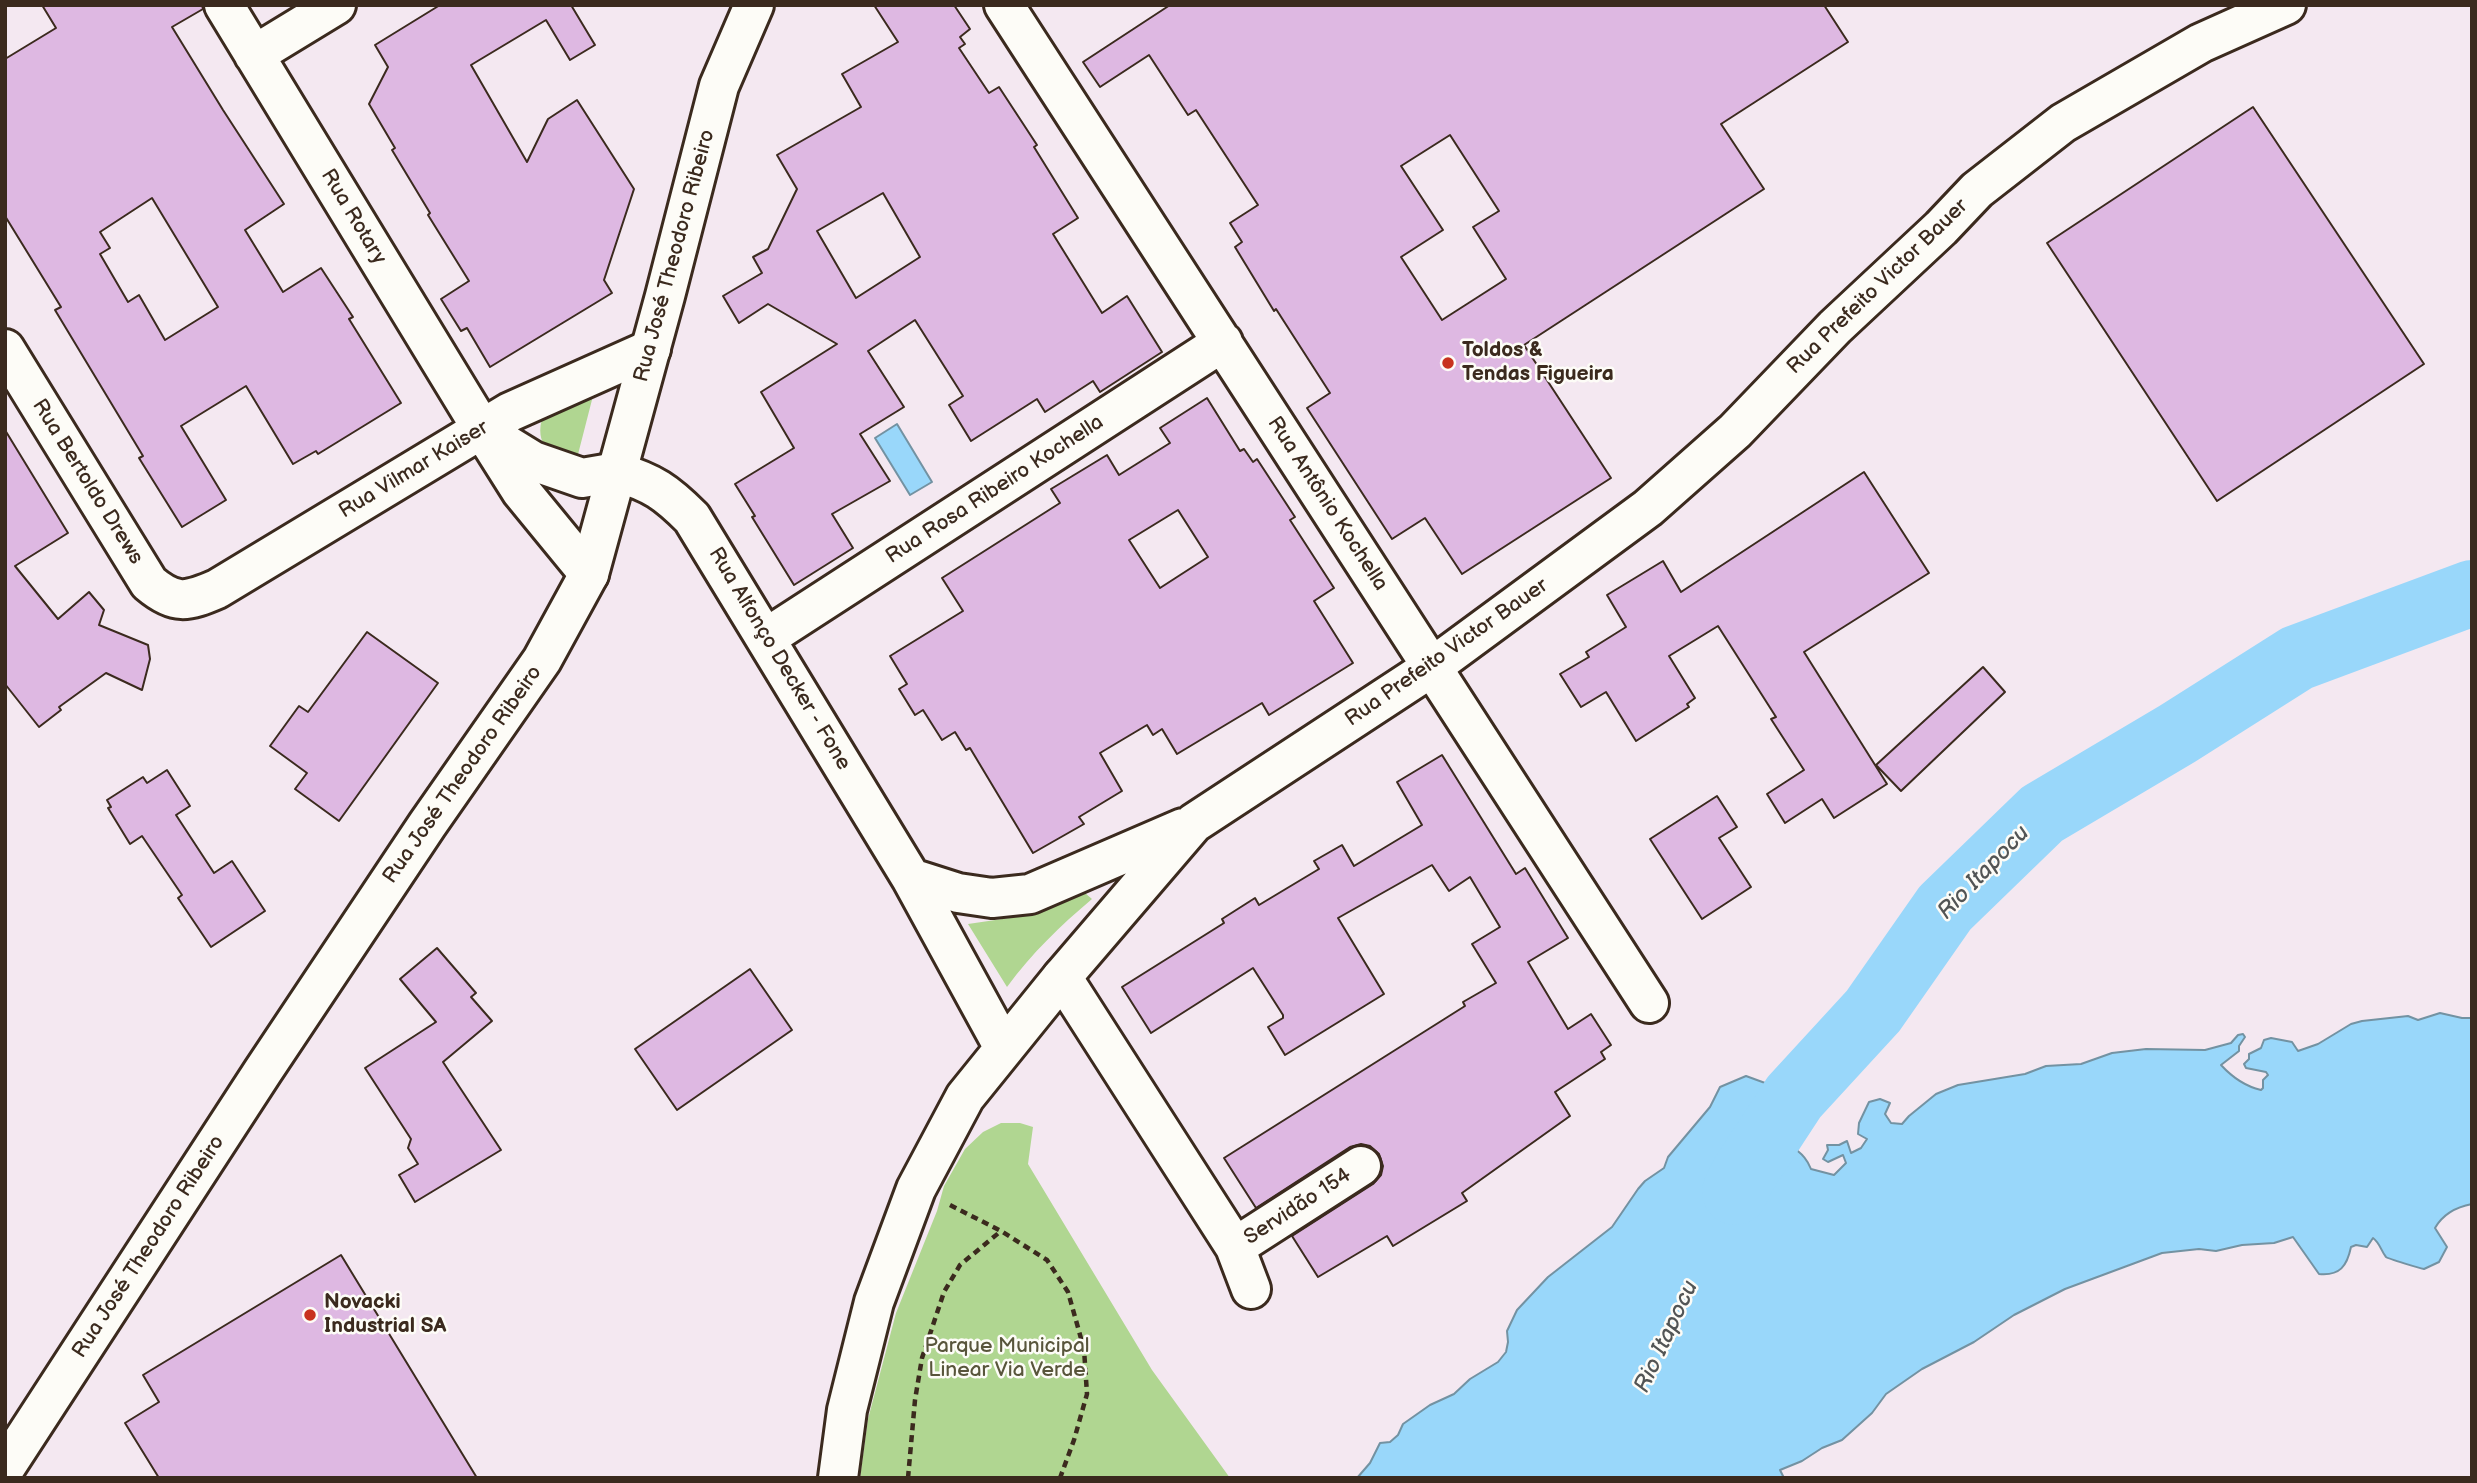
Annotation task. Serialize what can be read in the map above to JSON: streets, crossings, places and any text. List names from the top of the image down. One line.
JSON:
{"streets":{"street":["Rua Rotary","Rua José Theodoro Ribeiro","Rua Prefeito Victor Bauer","Rua Vilmar Kaiser","Rua Bertoldo Drews","Rua Rosa Ribeiro Kochella","Rua Antônio Kochella","Rua Alfonço Decker - Fone","Servidão 154"]},"crossings":[["Rua Rotary","Rua José Theodoro Ribeiro"],["Rua Rotary","Rua Vilmar Kaiser"],["Rua Rotary","Rua Alfonço Decker - Fone"],["Rua José Theodoro Ribeiro","Rua Vilmar Kaiser"],["Rua José Theodoro Ribeiro","Rua Alfonço Decker - Fone"],["Rua Prefeito Victor Bauer","Rua Antônio Kochella"],["Rua Prefeito Victor Bauer","Rua Alfonço Decker - Fone"],["Rua Vilmar Kaiser","Rua Bertoldo Drews"],["Rua Rosa Ribeiro Kochella","Rua Antônio Kochella"],["Rua Rosa Ribeiro Kochella","Rua Alfonço Decker - Fone"]],"water":["Rio Itapocu"],"parks":["Parque Municipal Linear Via Verde"],"places":["Toldos & Tendas Figueira","Novacki Industrial SA"]}
